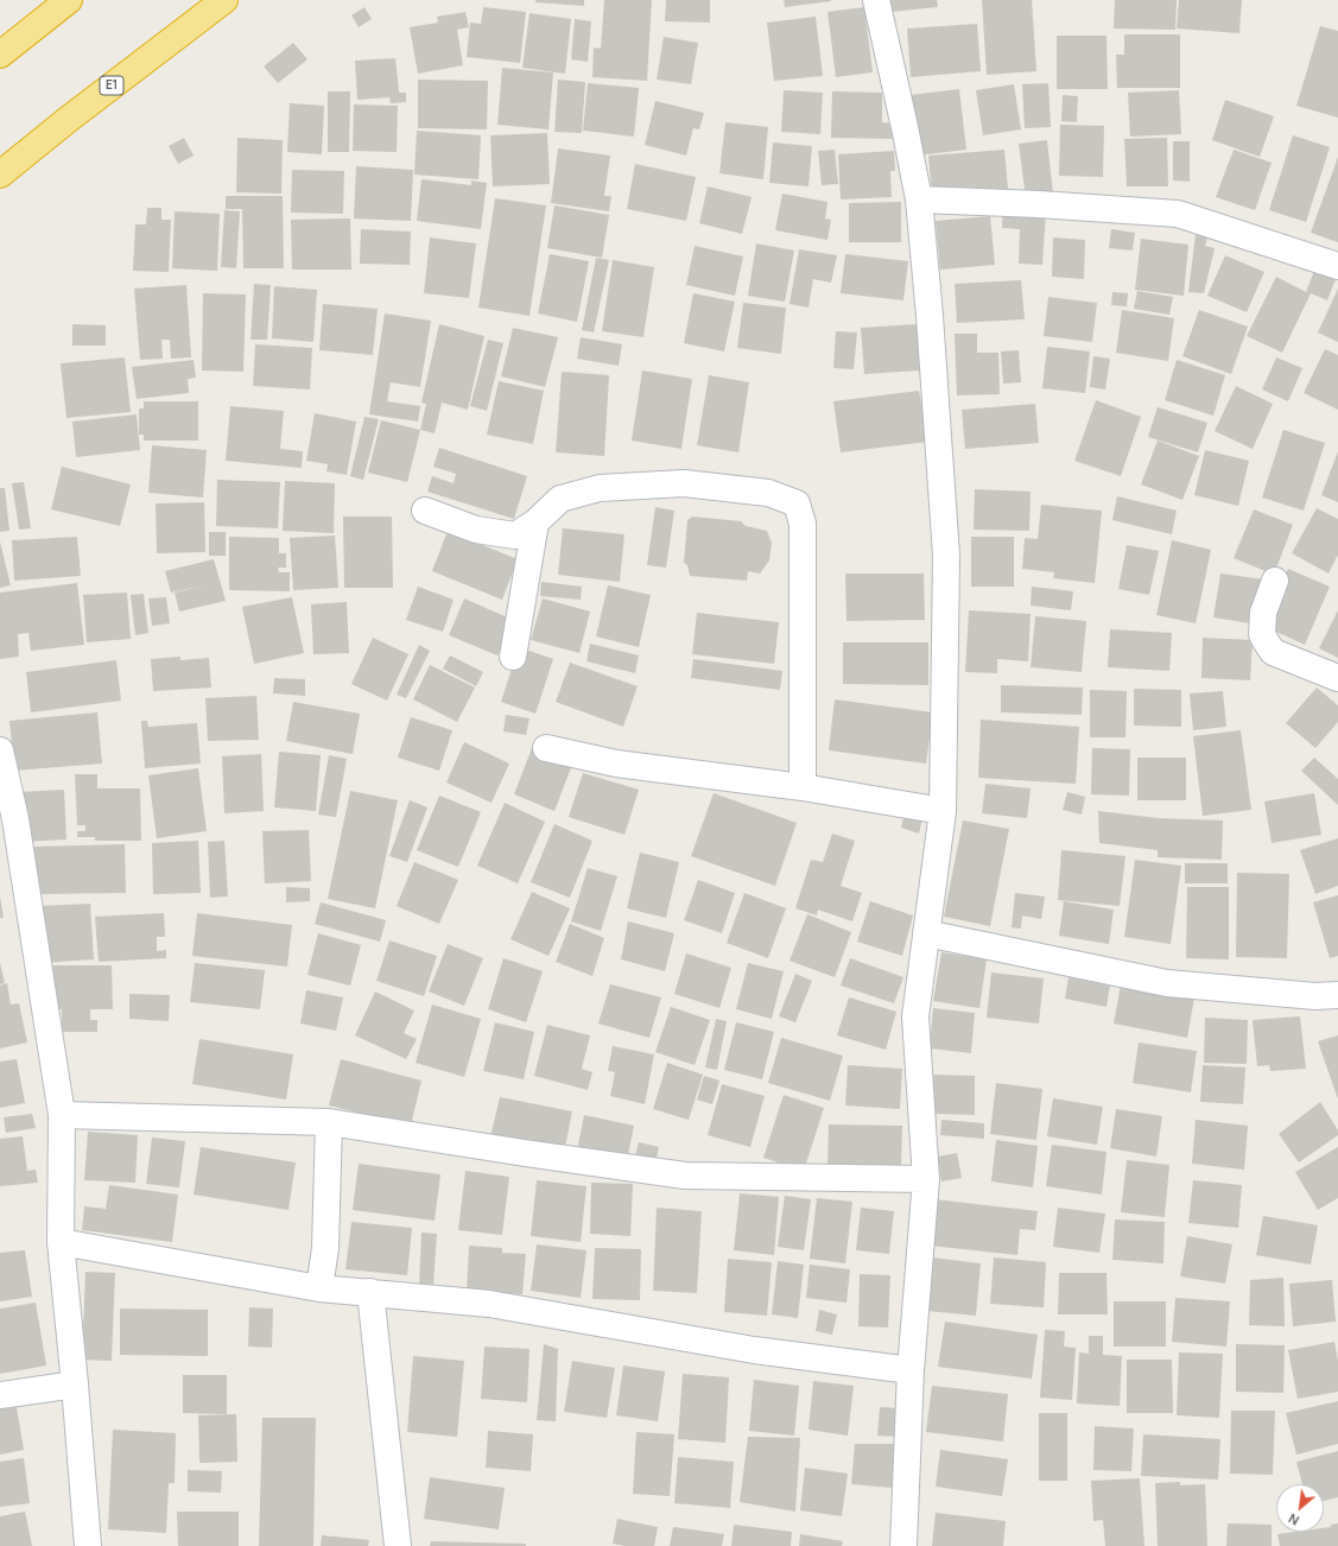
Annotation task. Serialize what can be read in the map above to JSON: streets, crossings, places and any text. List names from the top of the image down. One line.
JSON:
{"streets":{"highway":["E1"]},"north":"bottom left"}
